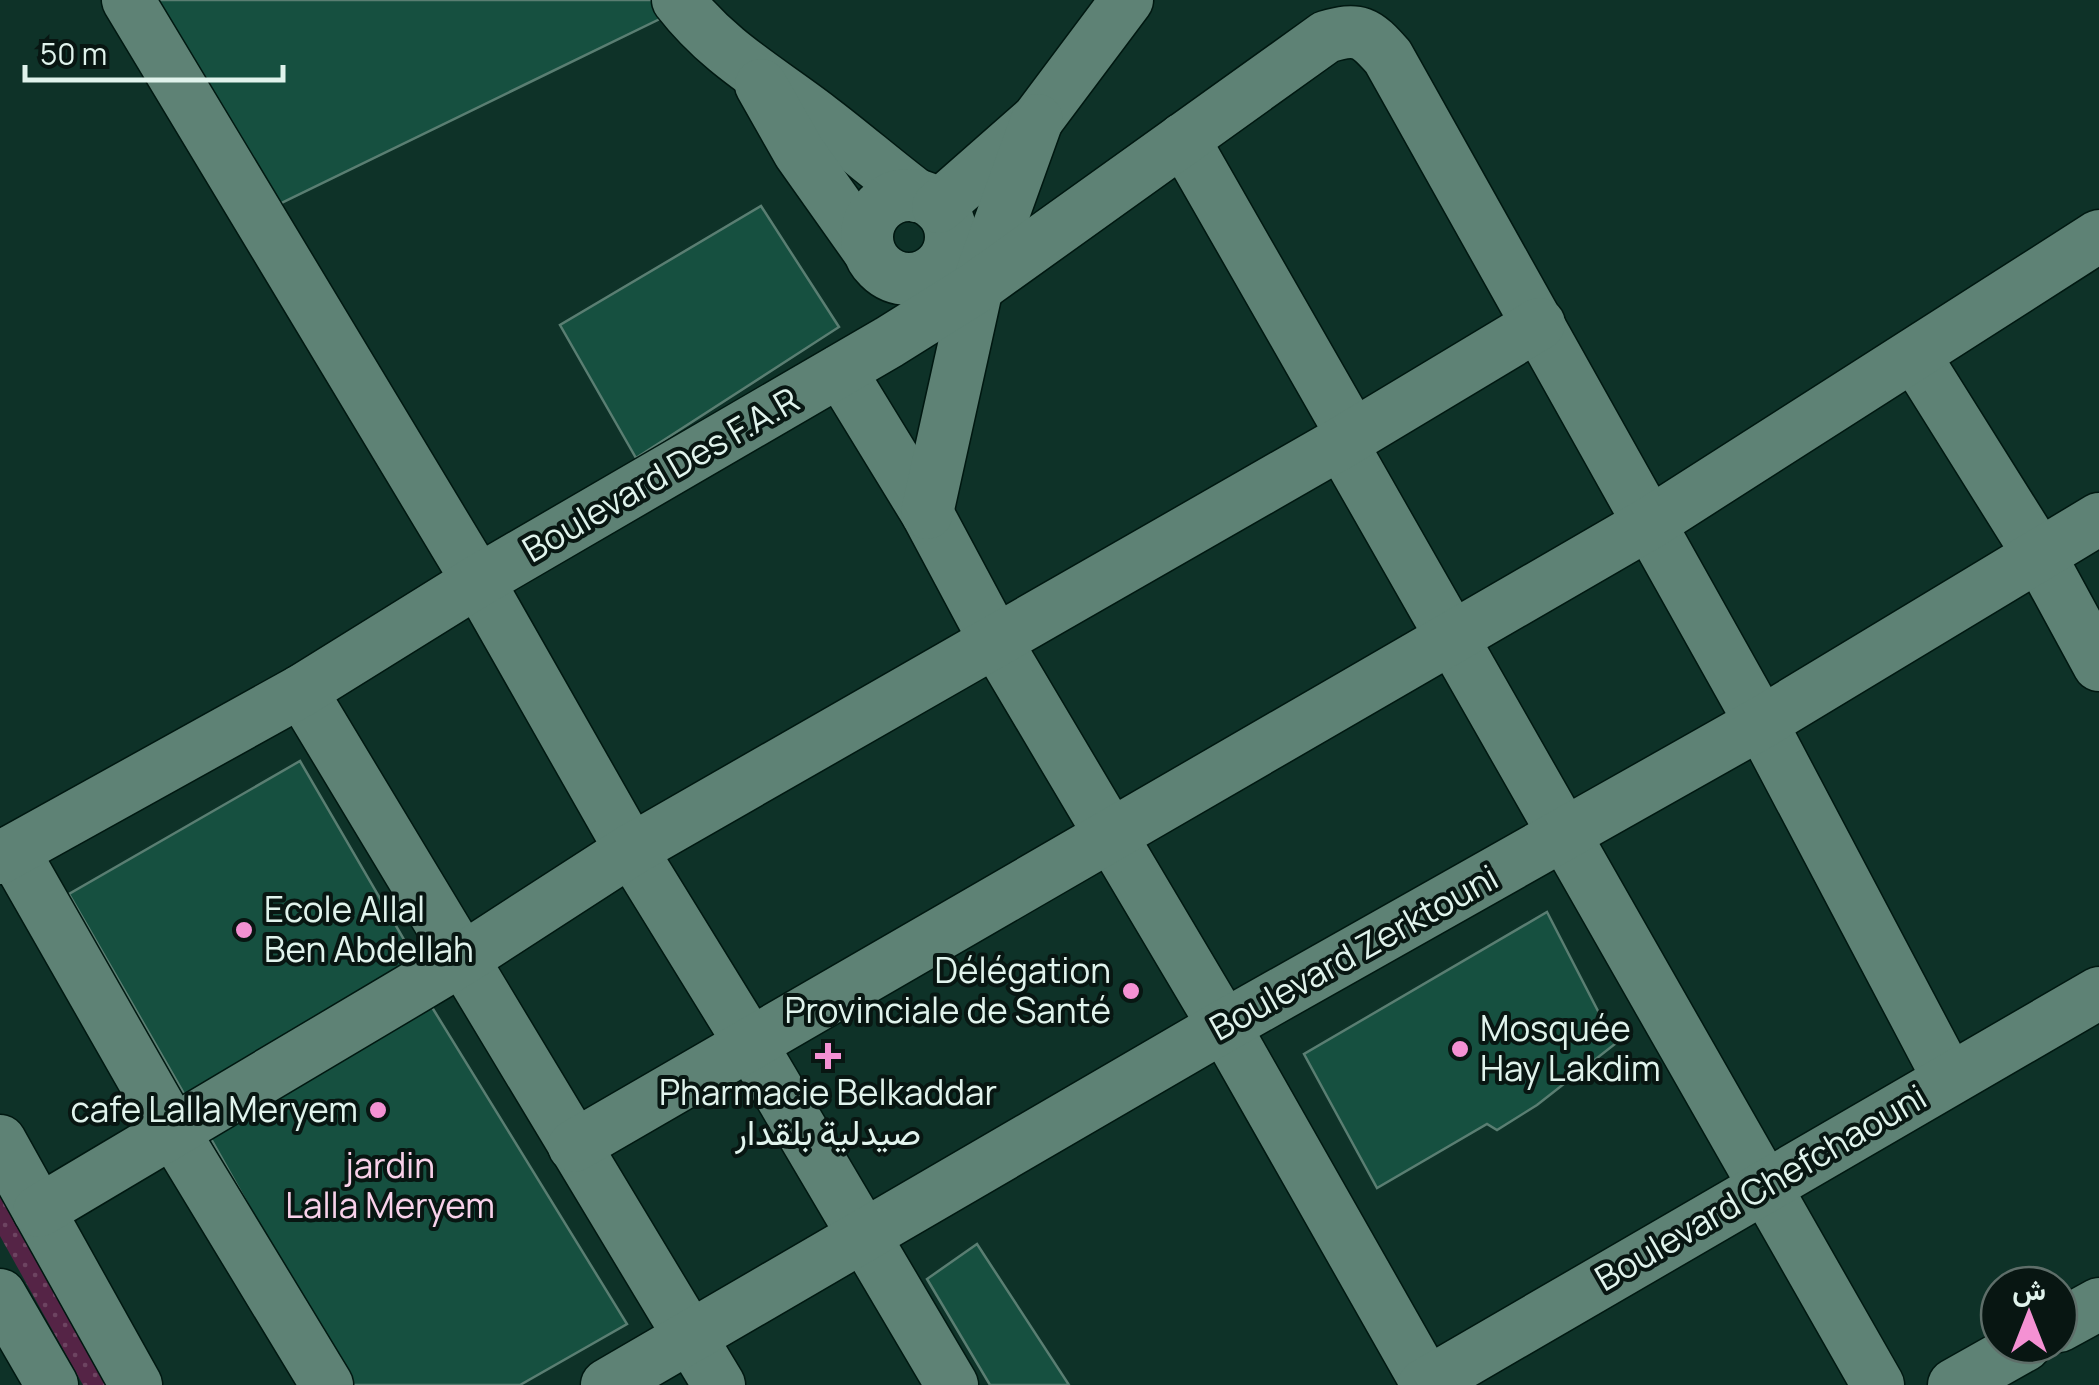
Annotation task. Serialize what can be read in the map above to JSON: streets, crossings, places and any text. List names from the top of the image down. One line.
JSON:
{"streets":{"street":["Boulevard Des F.A.R","Boulevard Zerktouni","Boulevard Chefchaouni"]},"parks":["jardin Lalla Meryem"],"places":{"other":["Ecole Allal Ben Abdellah","Délégation Provinciale de Santé","Mosquée Hay Lakdim","cafe Lalla Meryem"],"health":["Pharmacie Belkaddar صيدلية بلقدار"]},"scale_bar":"50 m","north":"top"}
